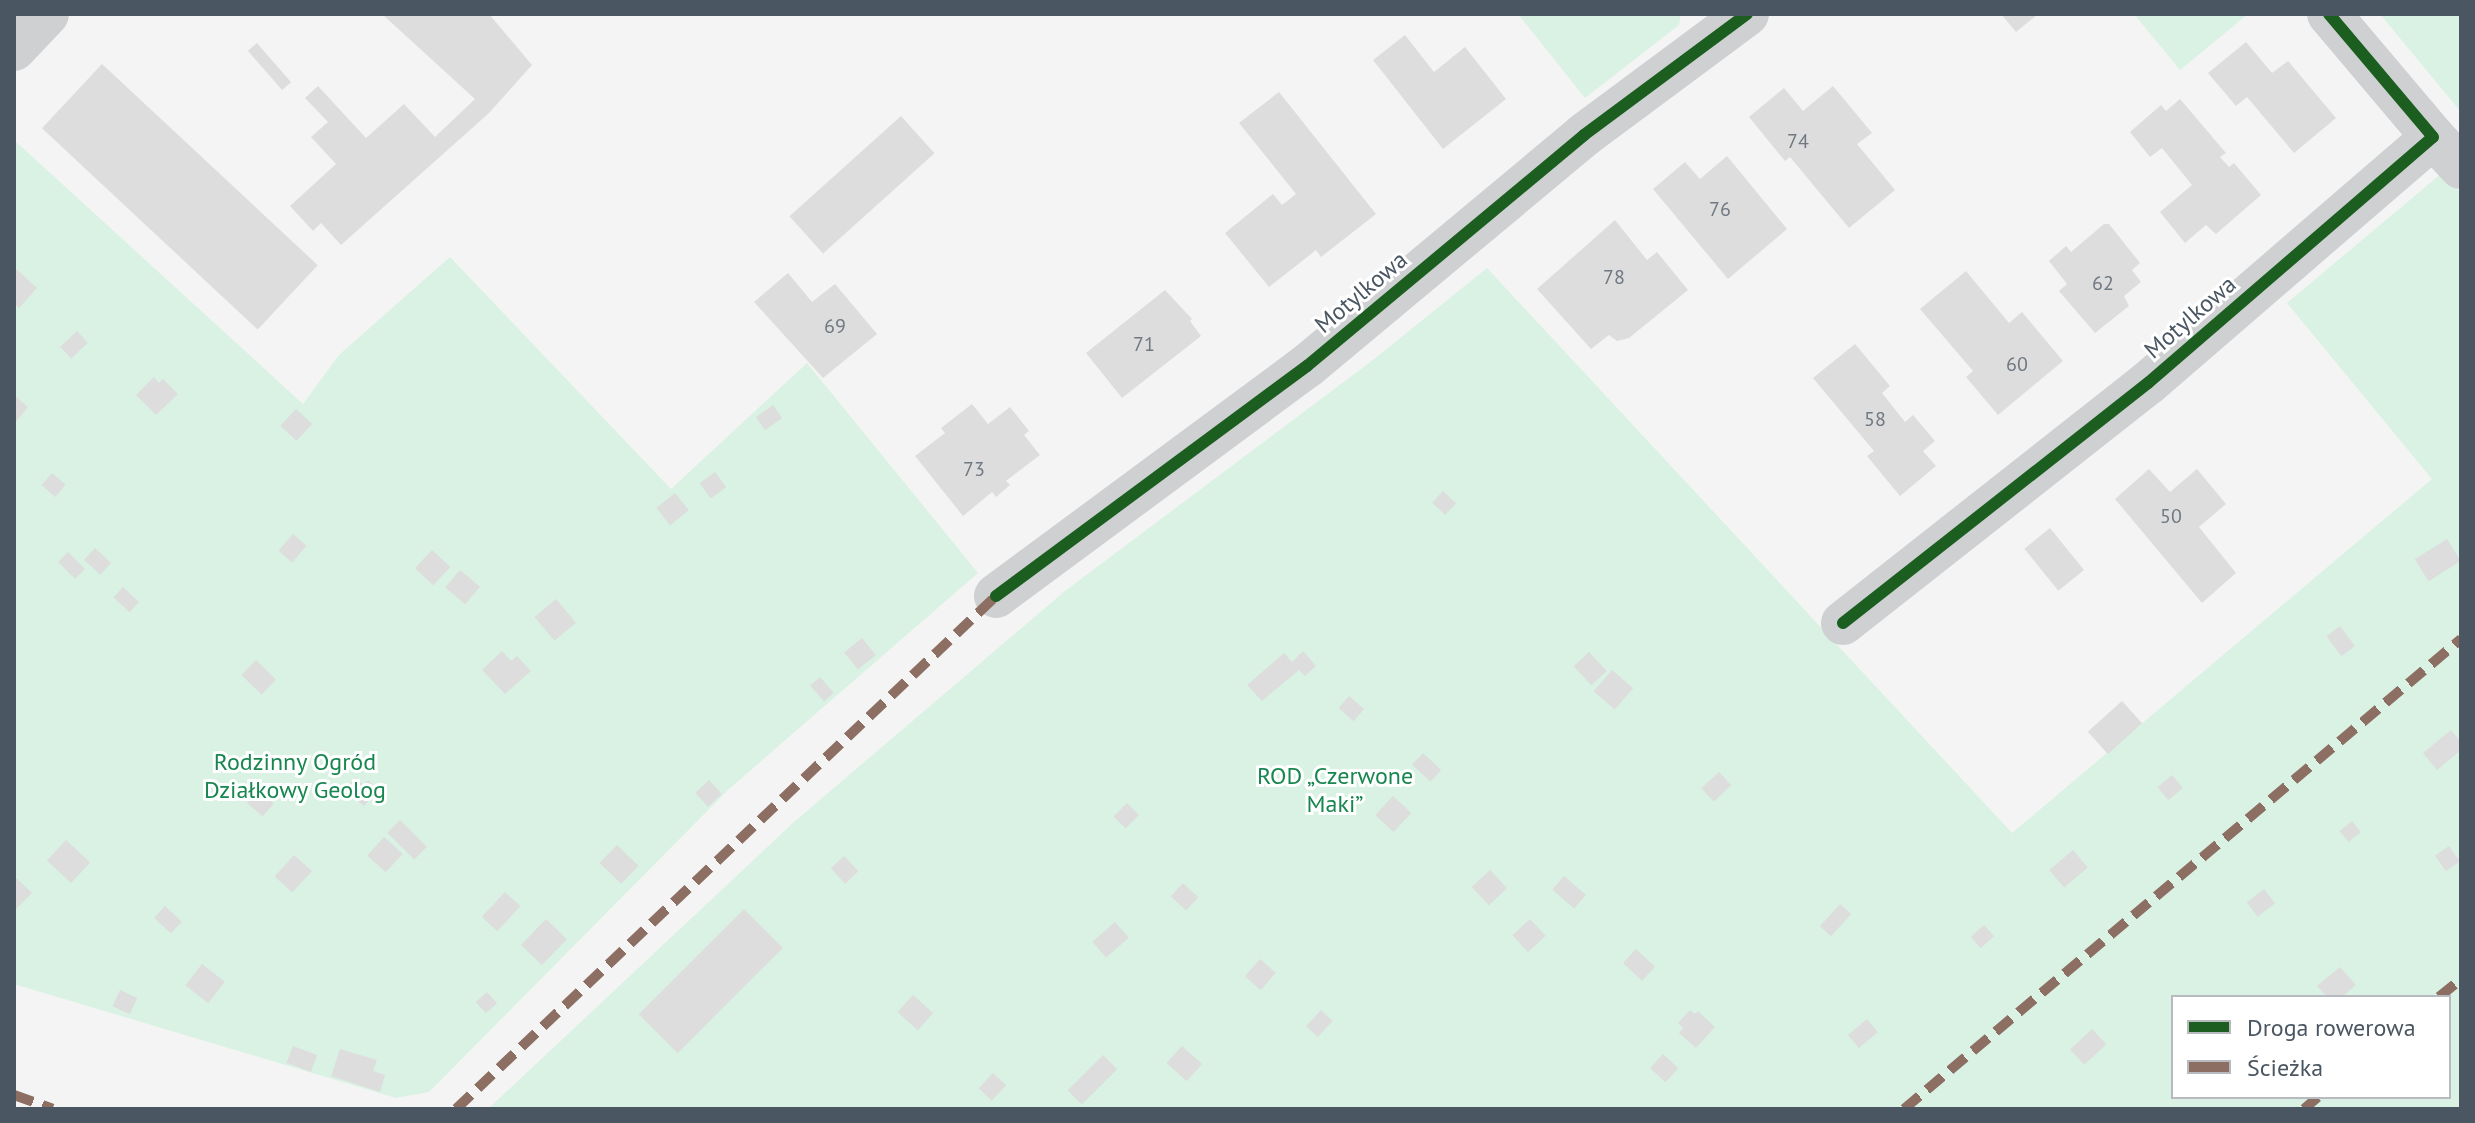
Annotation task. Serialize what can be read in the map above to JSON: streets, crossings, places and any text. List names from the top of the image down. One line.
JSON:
{"streets":{"street":["Motylkowa"]},"parks":["Rodzinny Ogród Działkowy Geolog","ROD „Czerwone Maki”"],"house_numbers":["74","76","78","62","69","71","60","58","73","50"],"legend":["Droga rowerowa","Ścieżka"]}
